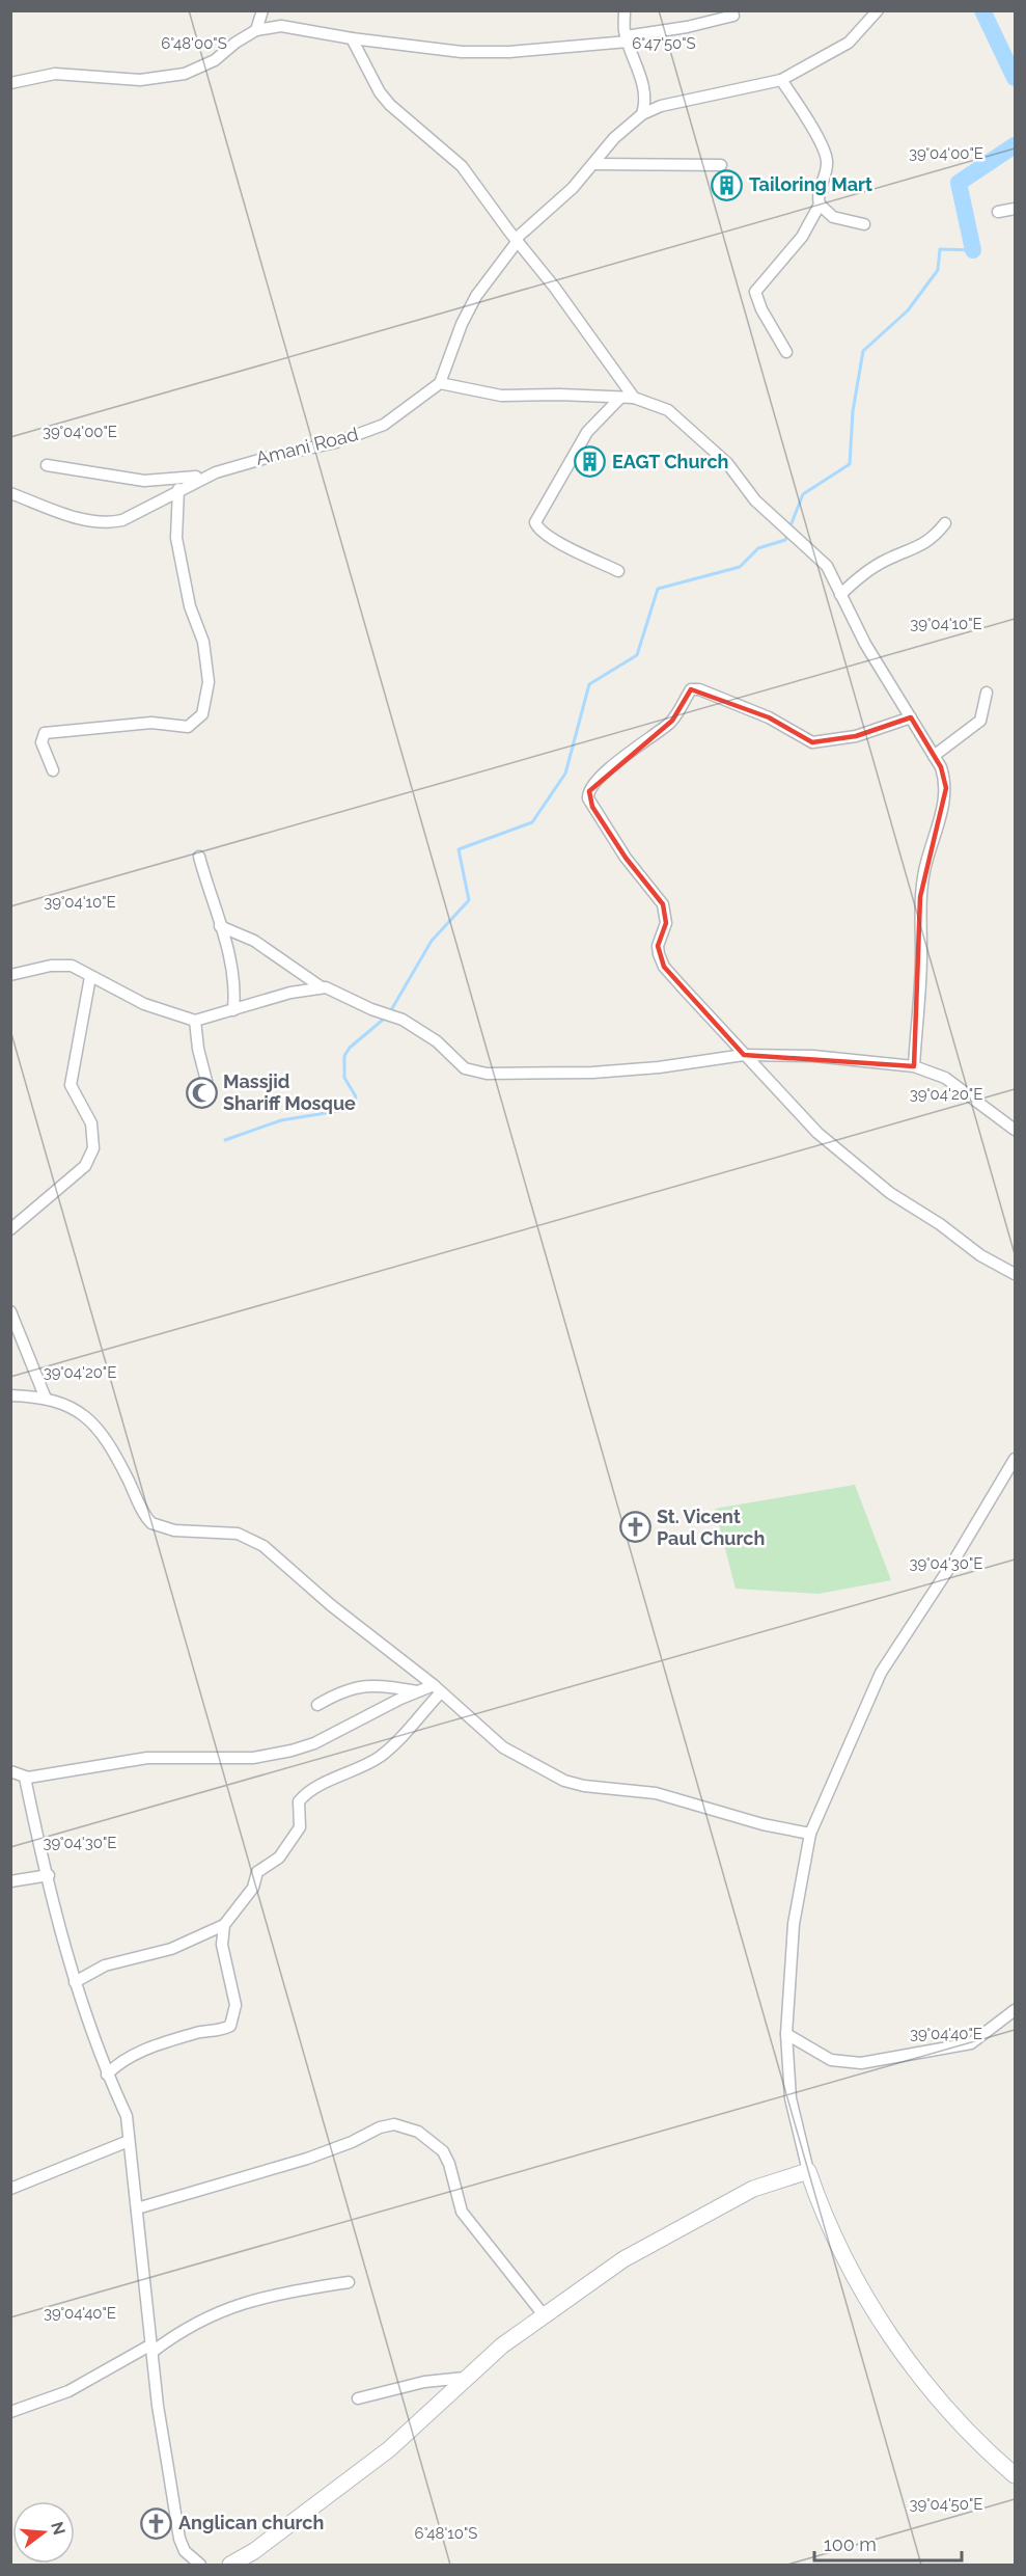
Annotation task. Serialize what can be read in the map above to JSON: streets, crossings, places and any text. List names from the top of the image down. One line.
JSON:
{"streets":{"street":["Amani Road"]},"places":{"building":["Tailoring Mart","EAGT Church"],"mosque":["Massjid Shariff Mosque"],"church":["St. Vicent Paul Church","Anglican church"]},"scale_bar":"100 m","north":"right","coordinates":["6°48'00\"S","6°47'50\"S","39°04'00\"E","39°04'10\"E","39°04'20\"E","39°04'30\"E","39°04'40\"E","39°04'50\"E","6°48'10\"S"]}
